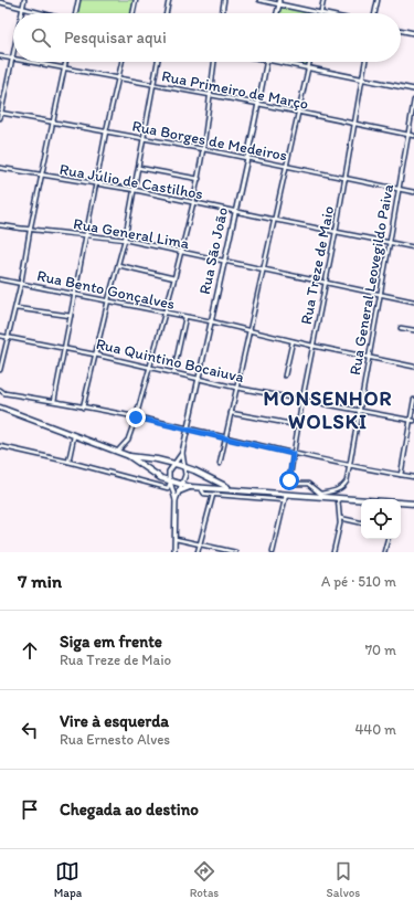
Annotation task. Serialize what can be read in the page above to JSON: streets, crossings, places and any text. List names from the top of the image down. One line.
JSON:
{"streets":{"main road":["Rua São João"],"street":["Rua Primeiro de Março","Rua Borges de Medeiros","Rua Júlio de Castilhos","Rua General Lima","Rua Treze de Maio","Rua General Leovegildo Paiva","Rua Bento Gonçalves","Rua Quintino Bocaiuva"]},"crossings":[["Rua Primeiro de Março","Rua São João"],["Rua Primeiro de Março","Rua Treze de Maio"],["Rua Primeiro de Março","Rua General Leovegildo Paiva"],["Rua Borges de Medeiros","Rua São João"],["Rua Borges de Medeiros","Rua Treze de Maio"],["Rua Borges de Medeiros","Rua General Leovegildo Paiva"],["Rua Júlio de Castilhos","Rua São João"],["Rua Júlio de Castilhos","Rua Treze de Maio"],["Rua Júlio de Castilhos","Rua General Leovegildo Paiva"],["Rua General Lima","Rua São João"],["Rua General Lima","Rua Treze de Maio"],["Rua General Lima","Rua General Leovegildo Paiva"],["Rua São João","Rua Bento Gonçalves"],["Rua São João","Rua Quintino Bocaiuva"],["Rua Treze de Maio","Rua General Leovegildo Paiva"],["Rua Treze de Maio","Rua Bento Gonçalves"],["Rua Treze de Maio","Rua Quintino Bocaiuva"],["Rua General Leovegildo Paiva","Rua Bento Gonçalves"],["Rua General Leovegildo Paiva","Rua Quintino Bocaiuva"]],"districts":["MONSENHOR WOLSKI"],"page":{"search":"Pesquisar aqui","heading":["7 min","A pé · 510 m"],"list":[["Siga em frente","Rua Treze de Maio","70 m"],["Vire à esquerda","Rua Ernesto Alves","440 m"],"Chegada ao destino"],"nav":["Mapa","Rotas","Salvos"]}}
